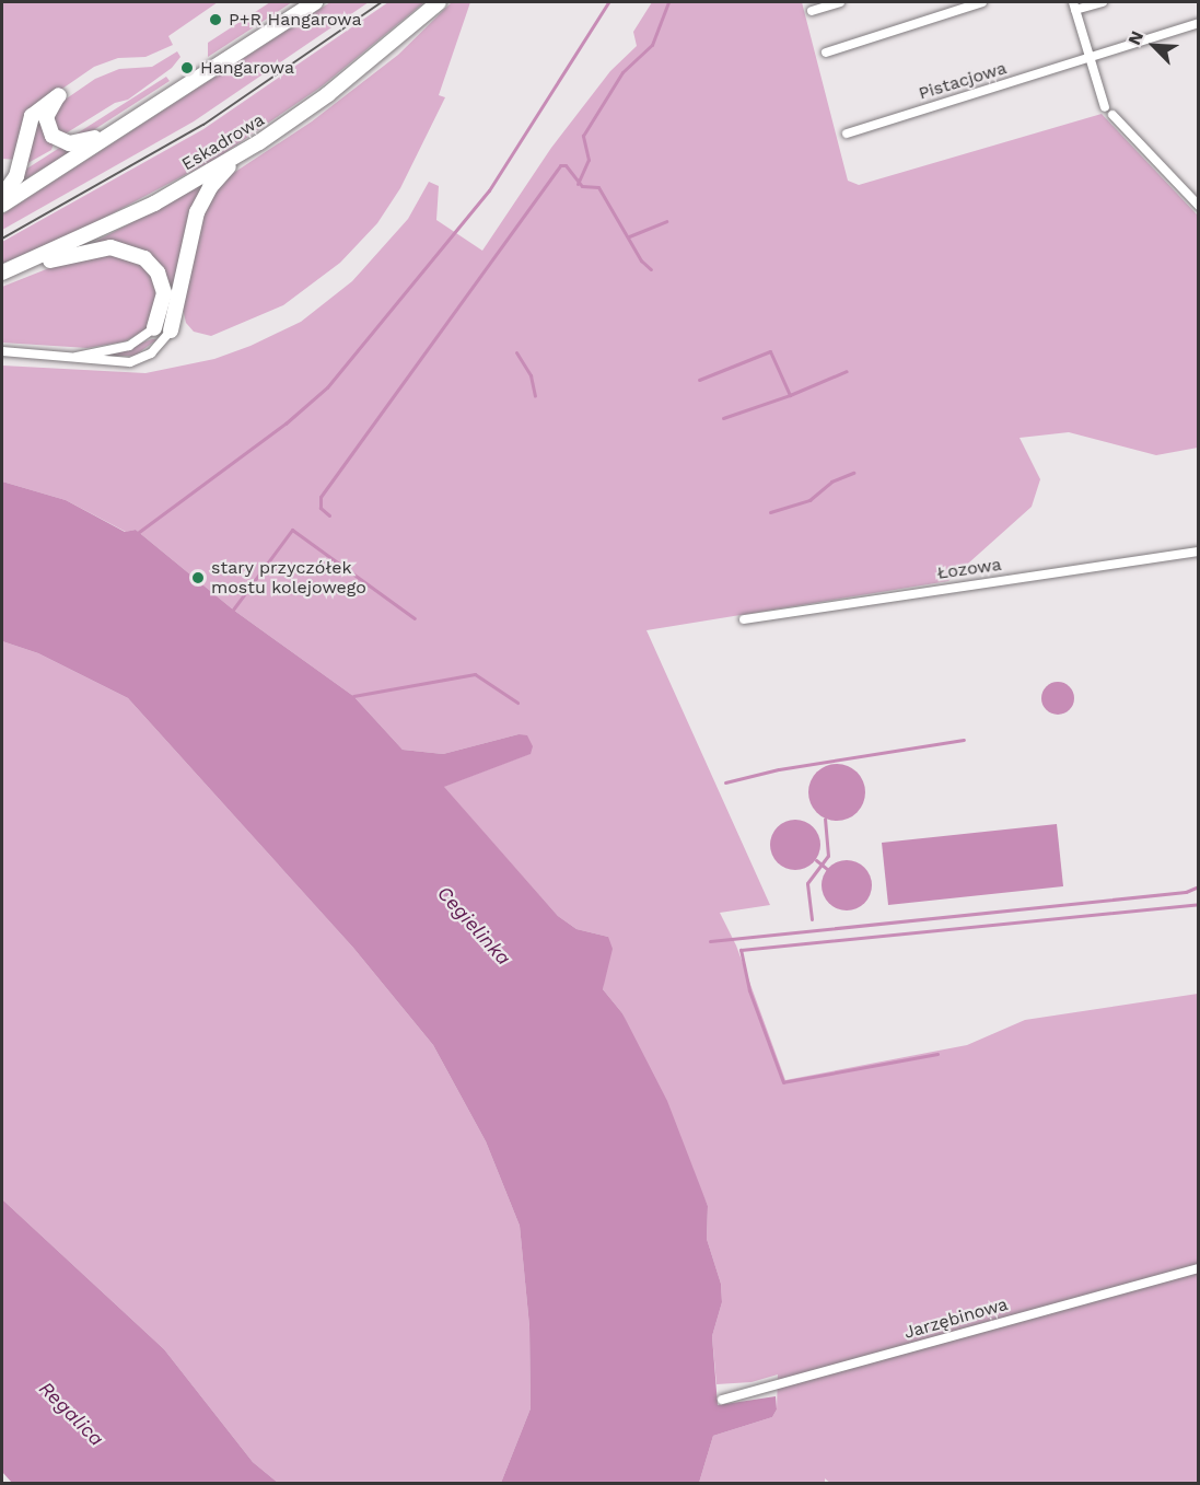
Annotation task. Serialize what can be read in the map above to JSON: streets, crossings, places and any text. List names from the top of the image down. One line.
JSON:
{"streets":{"main road":["Eskadrowa"],"street":["Pistacjowa","Łozowa","Jarzębinowa"]},"water":["Cegielinka","Regalica"],"places":["P+R Hangarowa","Hangarowa","stary przyczółek mostu kolejowego"],"north":"top left"}
